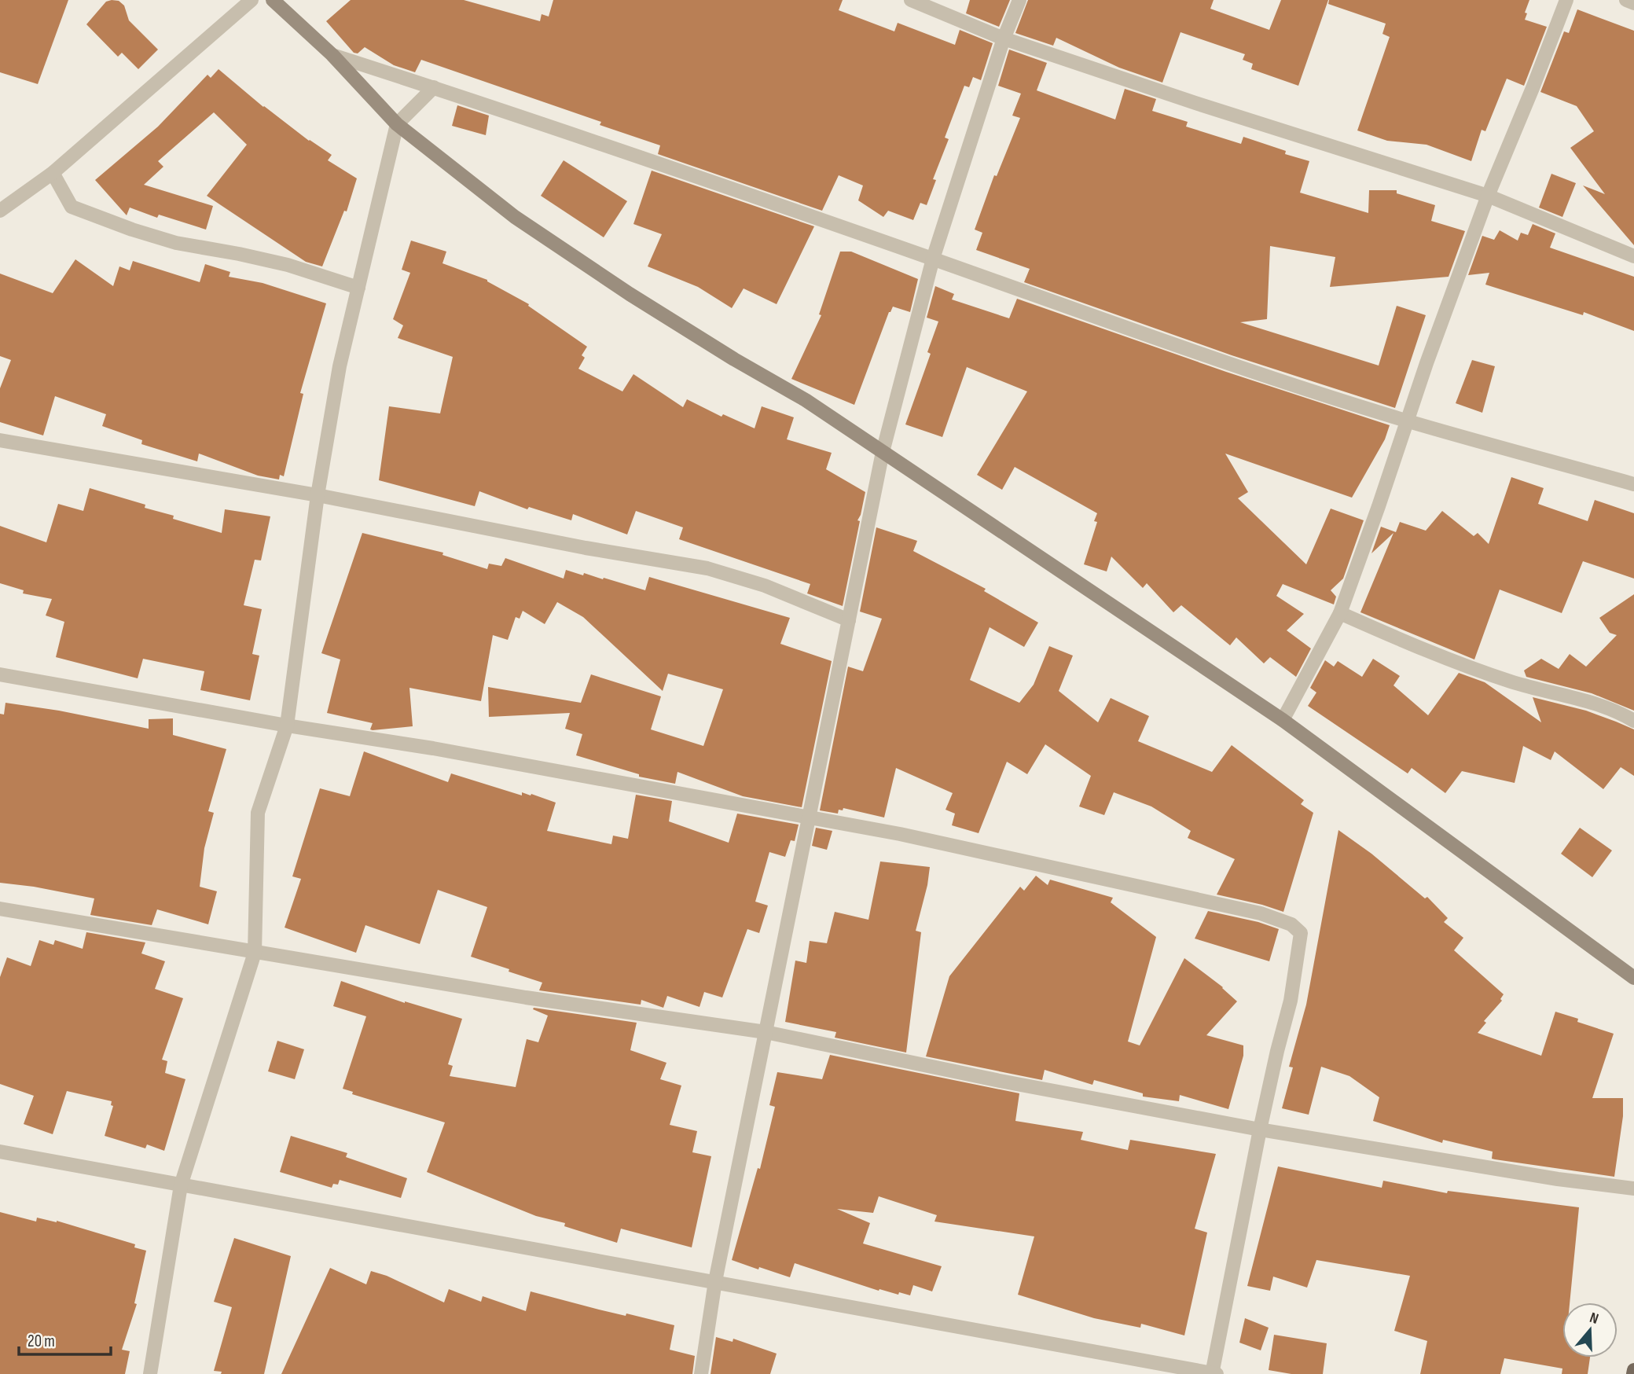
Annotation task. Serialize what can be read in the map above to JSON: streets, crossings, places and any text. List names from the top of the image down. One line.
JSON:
{"scale_bar":"20 m","north":"top"}
